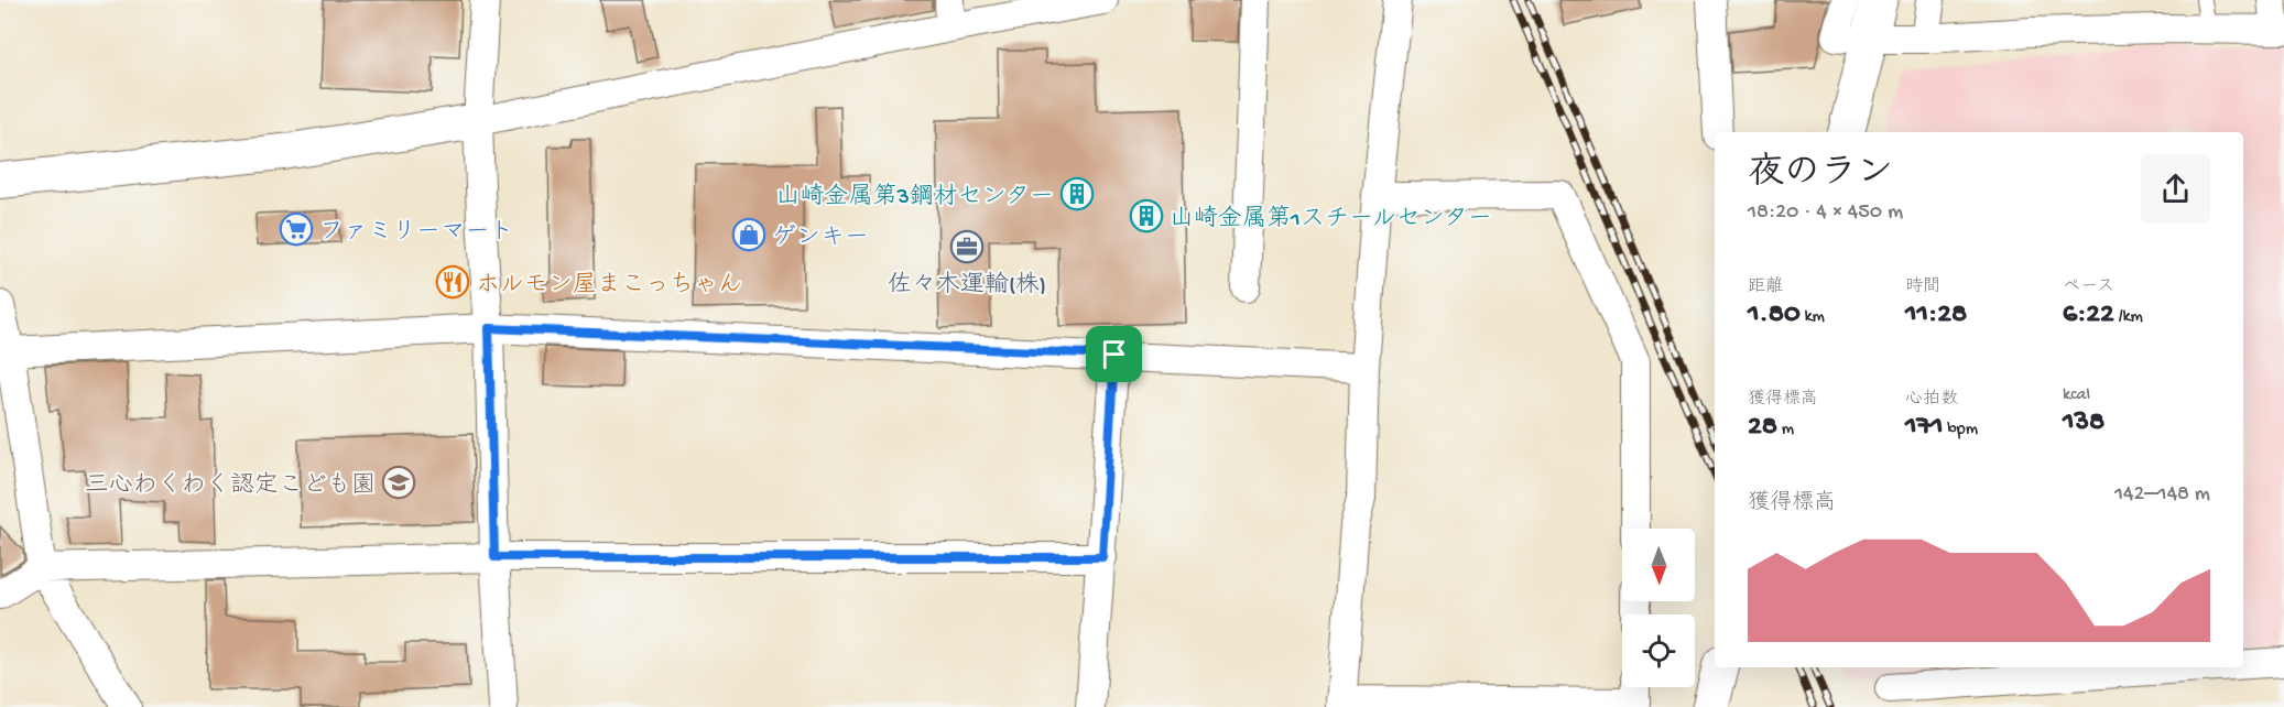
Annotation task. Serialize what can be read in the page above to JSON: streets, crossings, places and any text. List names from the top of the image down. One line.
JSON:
{"places":{"building":["山崎金属第3鋼材センター","山崎金属第1スチールセンター"],"supermarket":["ファミリーマート"],"shop":["ゲンキー"],"office":["佐々木運輸(株)"],"restaurant":["ホルモン屋まこっちゃん"],"school or university":["三心わくわく認定こども園"]},"north":"bottom","page":{"heading":["夜のラン","18:20 · 4 × 450 m"],"stats":[["距離","1.80 km"],["時間","11:28"],["ペース","6:22 /km"],["獲得標高","28 m"],["心拍数","171 bpm"],["kcal","138"]],"chart":["獲得標高","142–148 m"]}}
